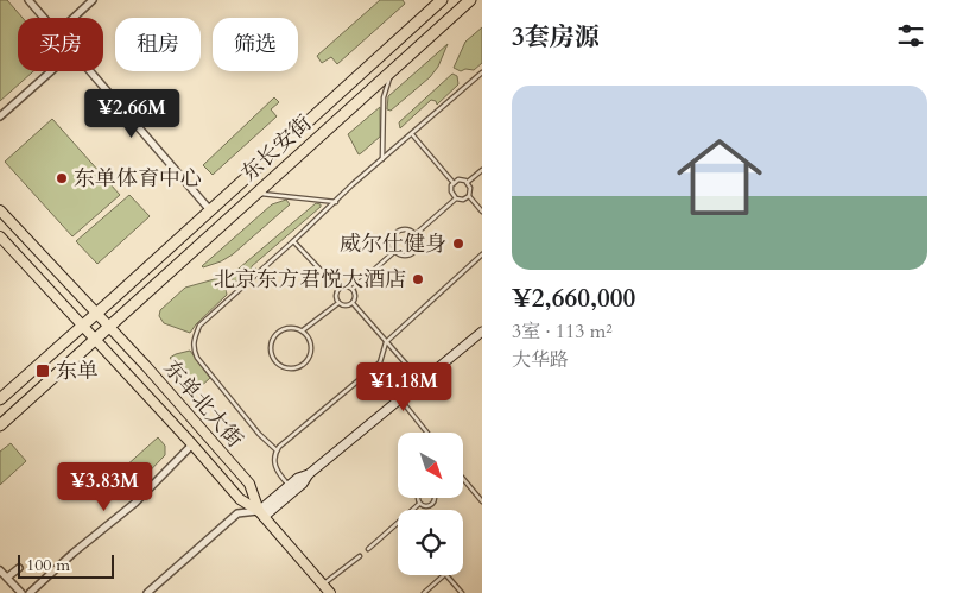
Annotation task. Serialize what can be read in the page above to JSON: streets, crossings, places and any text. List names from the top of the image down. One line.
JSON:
{"streets":{"highway":["东长安街"],"main road":["东单北大街"]},"crossings":[["东长安街","东单北大街"]],"places":{"other":["东单体育中心","威尔仕健身","北京东方君悦大酒店"],"transit":["东单"]},"scale_bar":"100 m","north":"bottom right","page":{"heading":"3套房源","chip":["买房","租房","筛选"],"list":[{"name":"¥2,660,000","note":"3室 · 113 m² · 大华路"}],"price":["¥2.66M","¥1.18M","¥3.83M"],"scale":"100 m"}}
